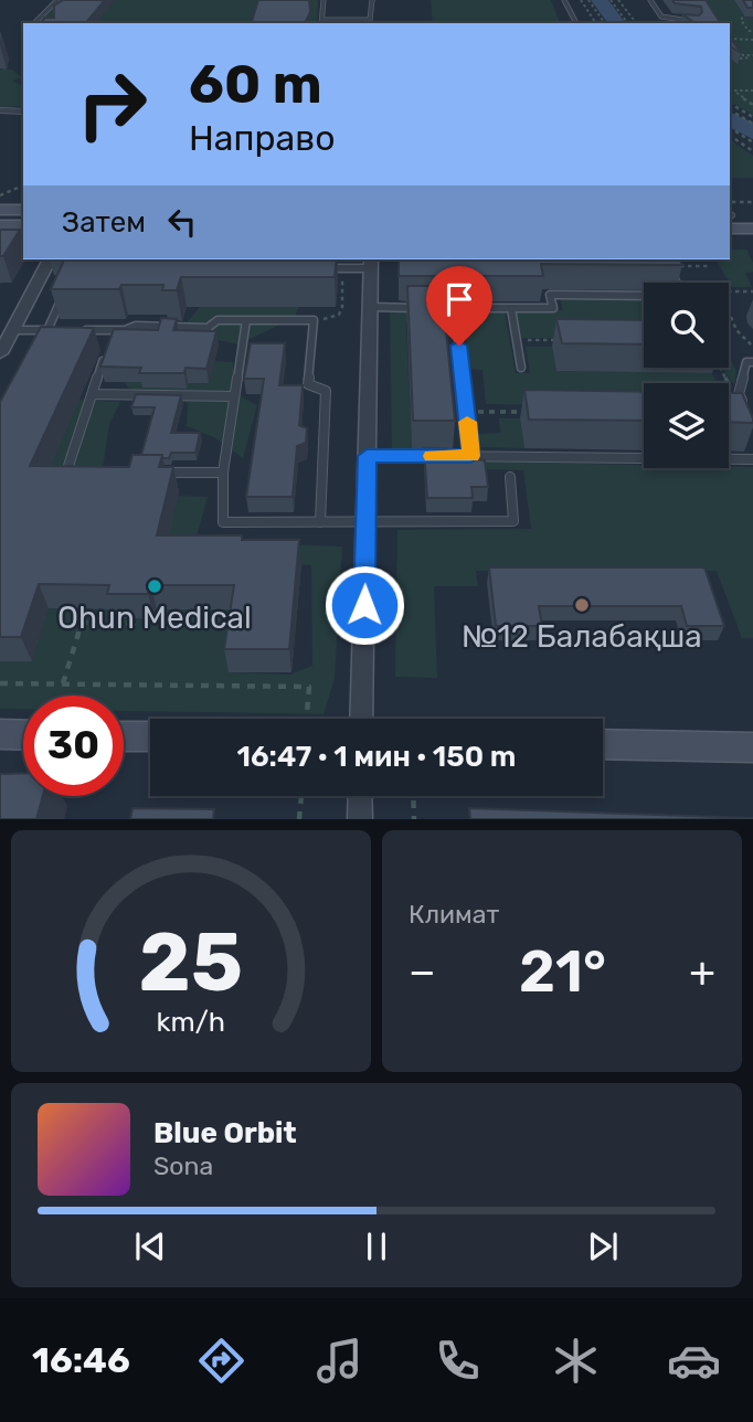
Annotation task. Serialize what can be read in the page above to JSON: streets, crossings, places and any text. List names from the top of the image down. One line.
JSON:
{"places":["Ohun Medical","№12 Балабақша"],"page":{"turn":["60 m","Направо"],"then":"Затем","limit":"30","trip":"16:47 · 1 мин · 150 m","tile":"Климат","heat":["−","21°","+"],"song":["Blue Orbit","Sona"],"tabs":"16:46","gauge":["25","km/h"]}}
